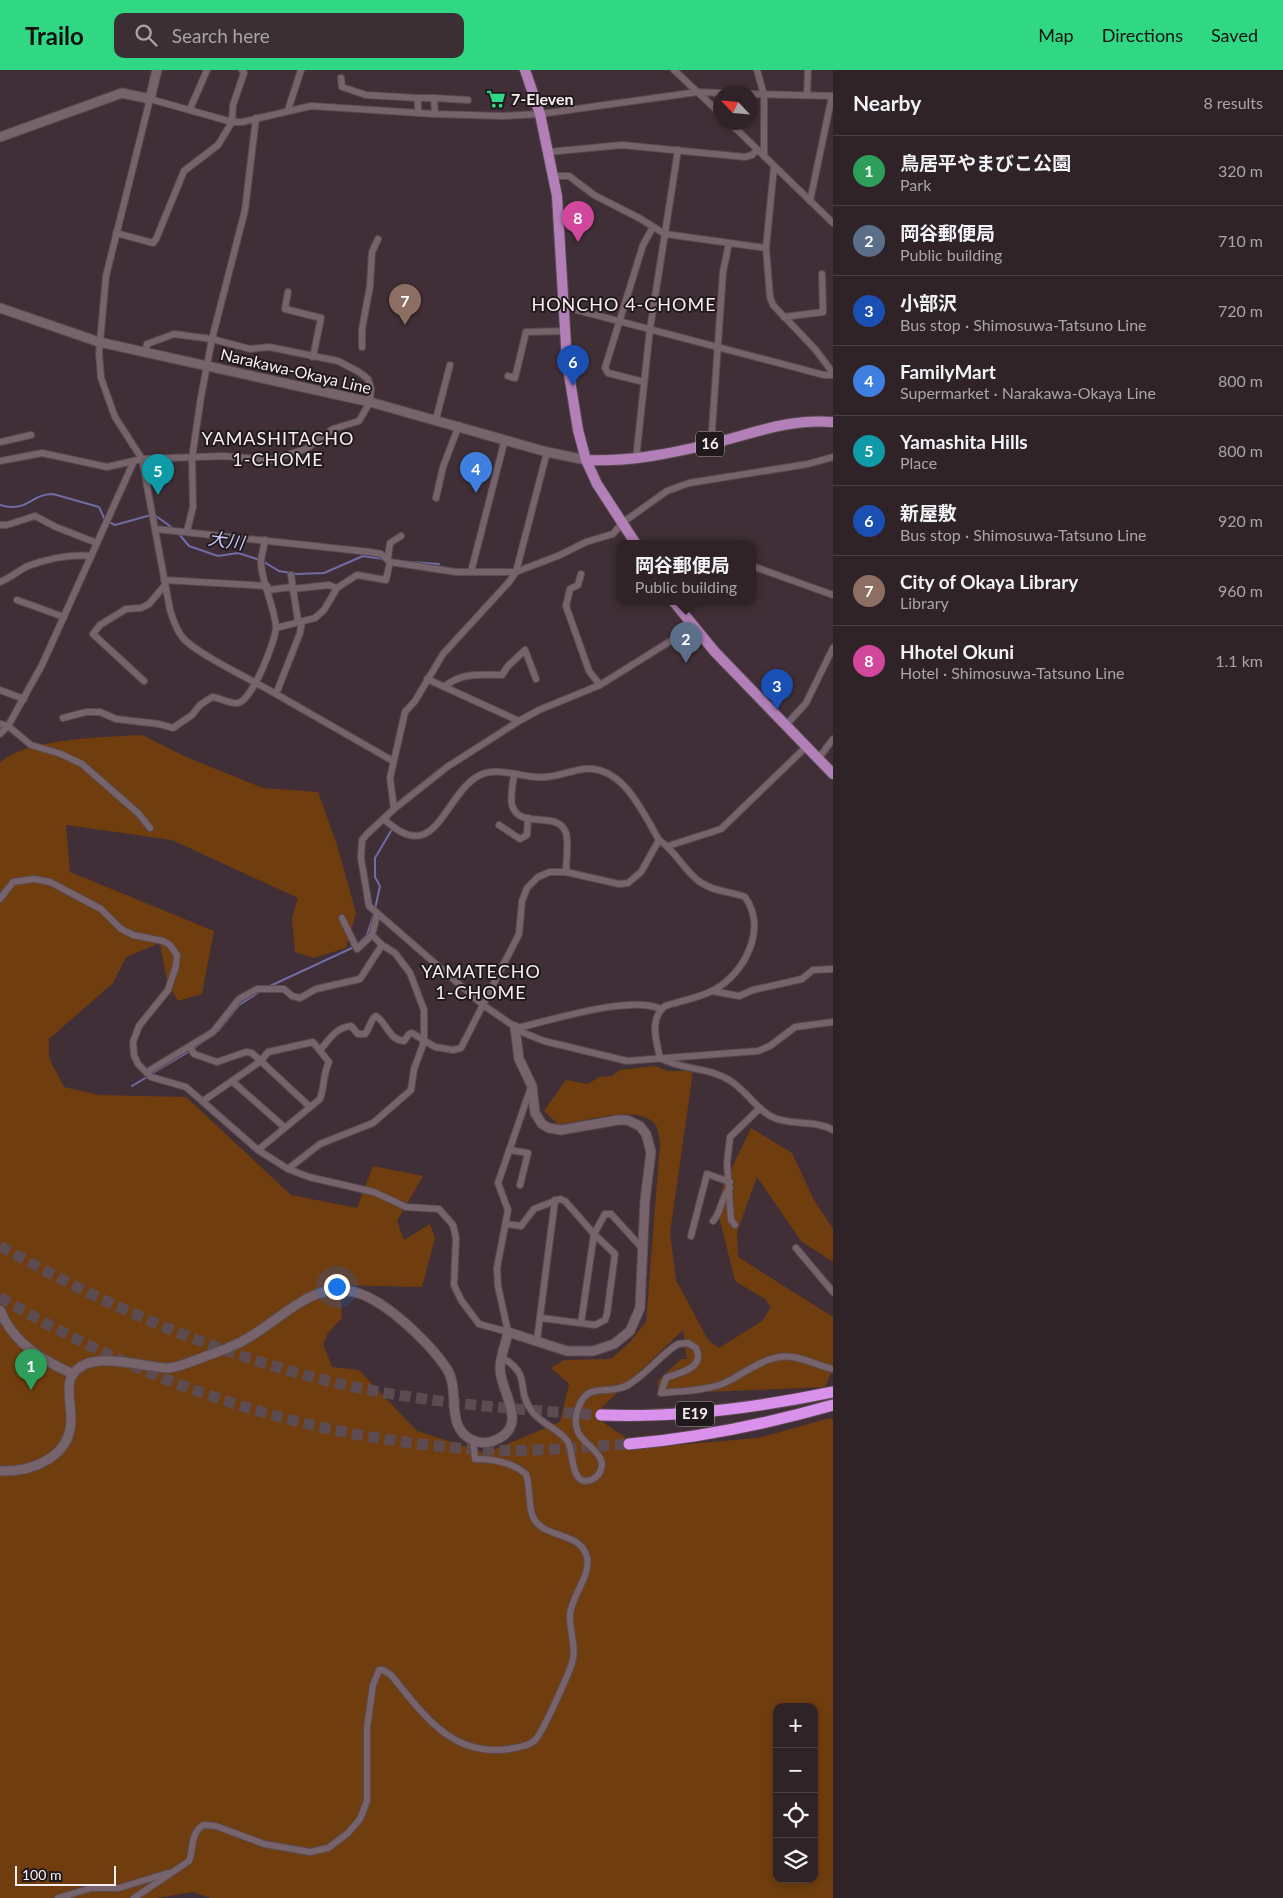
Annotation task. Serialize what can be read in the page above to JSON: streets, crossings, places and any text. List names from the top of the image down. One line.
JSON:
{"streets":{"highway":["E19"],"main road":["16"],"street":["Narakawa-Okaya Line"]},"crossings":[["Narakawa-Okaya Line","16"]],"districts":["HONCHO 4-CHOME","YAMASHITACHO 1-CHOME","YAMATECHO 1-CHOME"],"water":["大川"],"places":{"supermarket":["7-Eleven"]},"scale_bar":"100 m","north":"top left","page":{"header":"Trailo","search":"Search here","nav":["Map","Directions","Saved"],"heading":["Nearby","8 results"],"list":[{"mark":"1","name":"鳥居平やまびこ公園","note":"Park","value":"320 m"},{"mark":"2","name":"岡谷郵便局","note":"Public building","value":"710 m"},{"mark":"3","name":"小部沢","note":"Bus stop · Shimosuwa-Tatsuno Line","value":"720 m"},{"mark":"4","name":"FamilyMart","note":"Supermarket · Narakawa-Okaya Line","value":"800 m"},{"mark":"5","name":"Yamashita Hills","note":"Place","value":"800 m"},{"mark":"6","name":"新屋敷","note":"Bus stop · Shimosuwa-Tatsuno Line","value":"920 m"},{"mark":"7","name":"City of Okaya Library","note":"Library","value":"960 m"},{"mark":"8","name":"Hhotel Okuni","note":"Hotel · Shimosuwa-Tatsuno Line","value":"1.1 km"}],"pins":["8","7","6","4","5","2","3","1"],"popup":["岡谷郵便局","Public building"],"map_buttons":["+","−"],"scale":"100 m"}}
